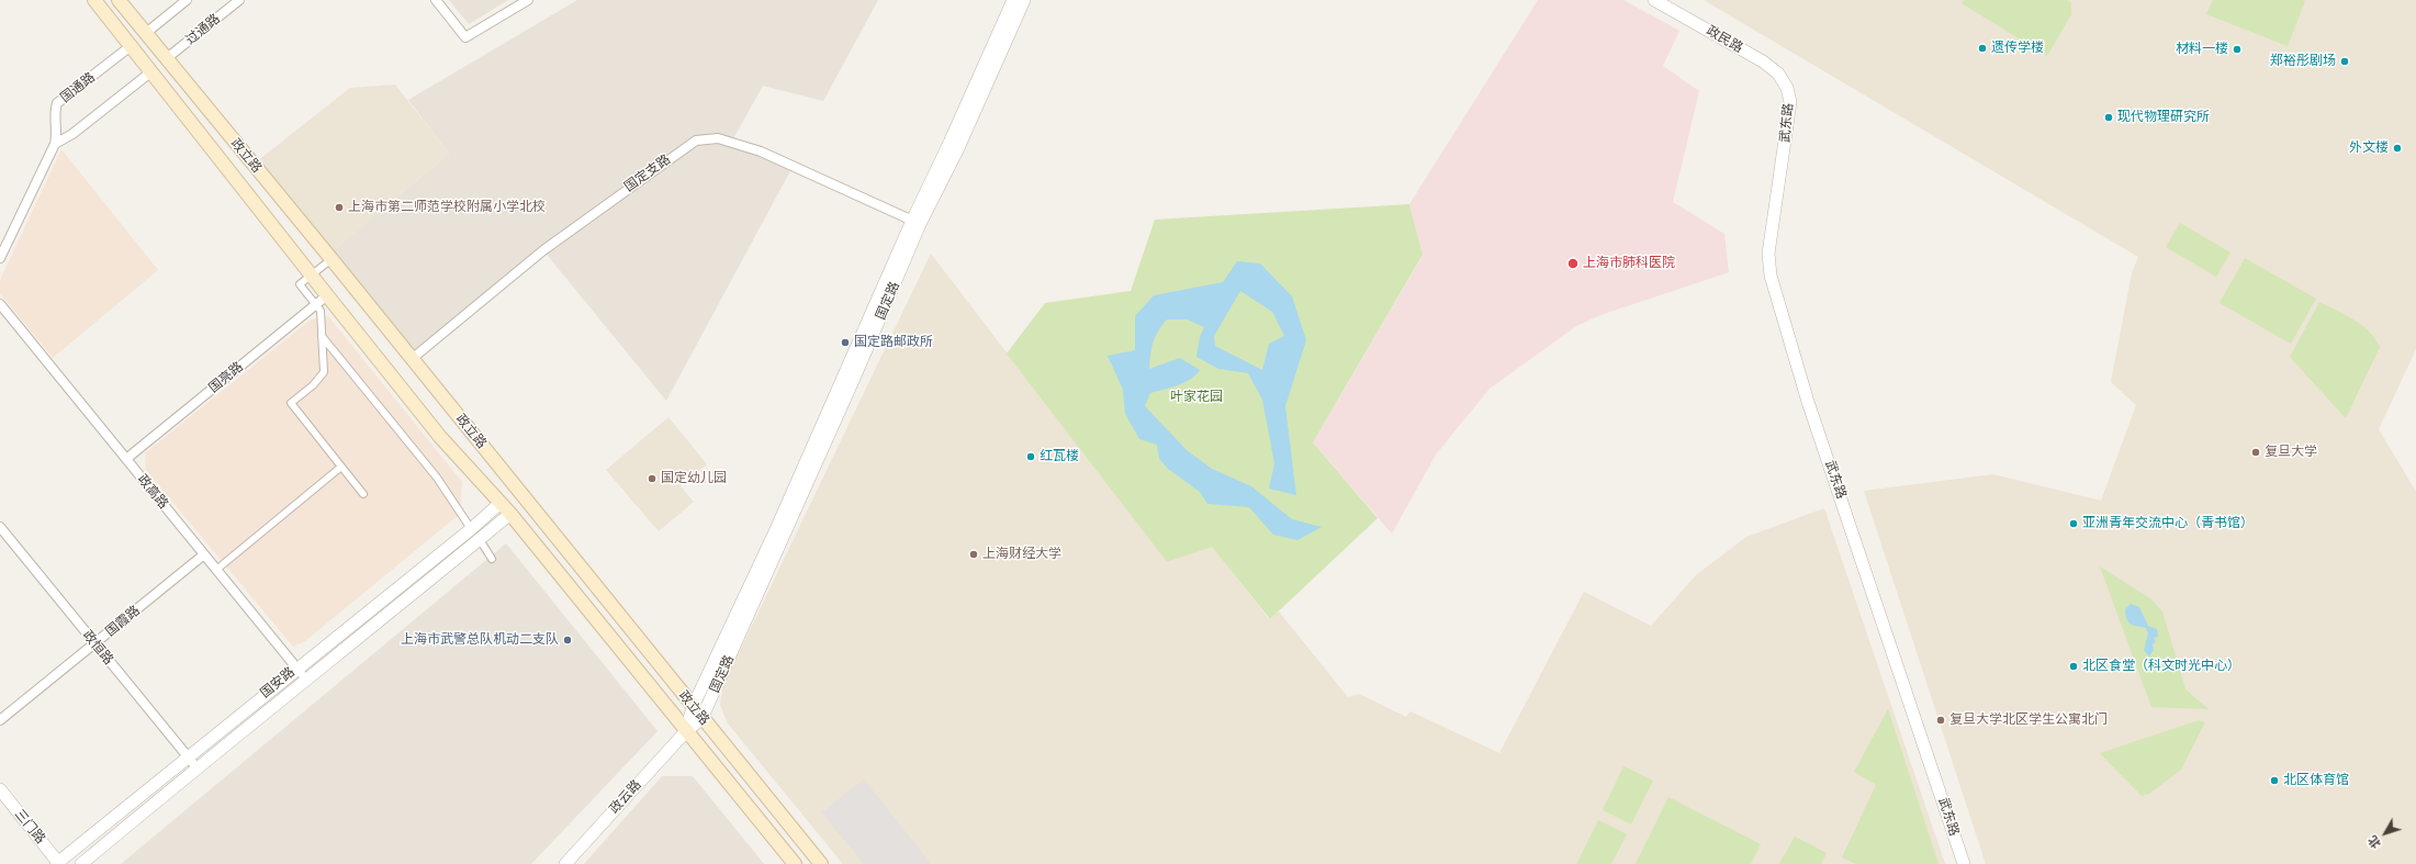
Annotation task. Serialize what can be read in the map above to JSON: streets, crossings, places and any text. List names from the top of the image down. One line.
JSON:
{"streets":{"main road":["政立路"],"street":["过通路","政民路","国通路","武东路","国定支路","国定路","国亮路","政高路","国霞路","政恒路","国安路","政云路","三门路"]},"crossings":[["过通路","政立路"],["政民路","武东路"],["国通路","政立路"],["政立路","国定支路"],["政立路","国定路"],["政立路","国亮路"],["政立路","国安路"],["政立路","政云路"],["国定支路","国定路"],["国定路","政云路"],["国亮路","政高路"],["政高路","国霞路"],["政高路","国安路"],["国霞路","政恒路"],["政恒路","国安路"],["国安路","三门路"]],"parks":["叶家花园"],"places":["遗传学楼","材料一楼","郑裕彤剧场‌","现代物理研究所","外文楼","上海市第二师范学校附属小学北校","上海市肺科医院","国定路邮政所","复旦大学","红瓦楼","国定幼儿园","亚洲青年交流中心（青书馆）","上海财经大学","上海市武警总队机动二支队","北区食堂（科文时光中心）","复旦大学北区学生公寓北门","北区体育馆"],"north":"bottom left"}
